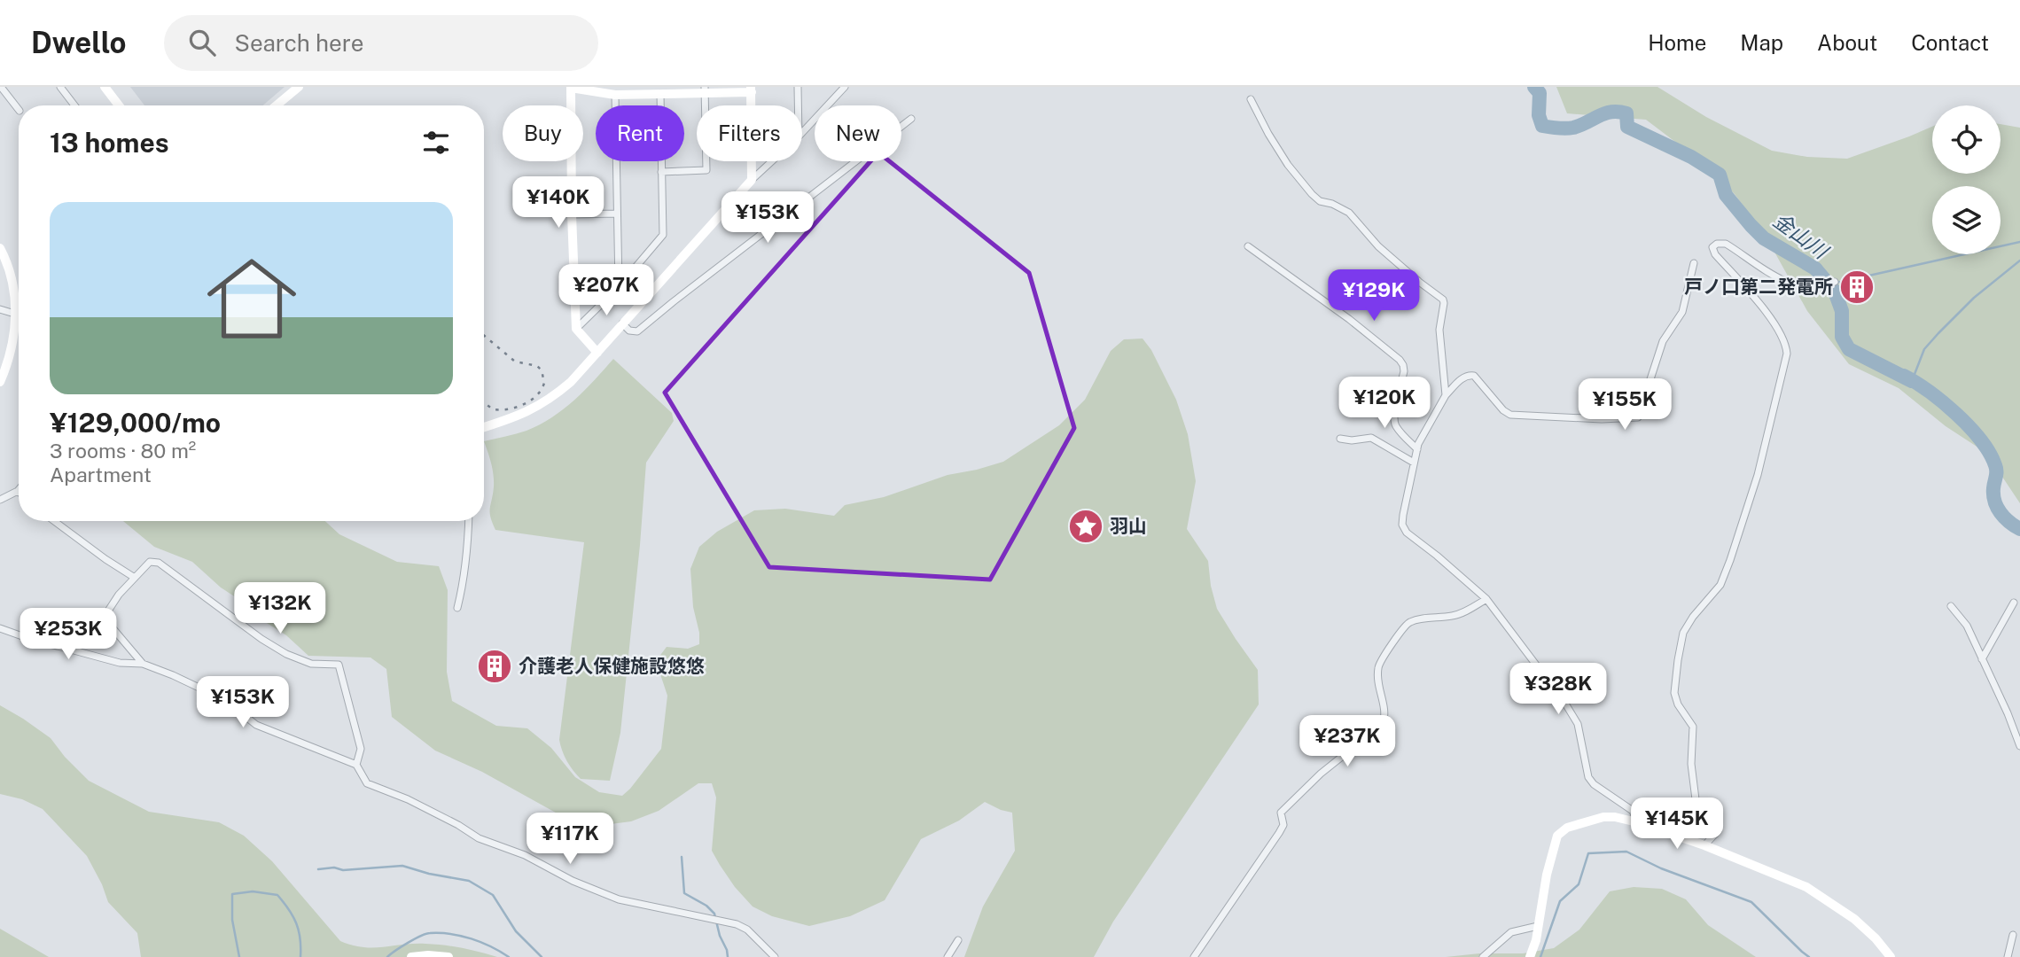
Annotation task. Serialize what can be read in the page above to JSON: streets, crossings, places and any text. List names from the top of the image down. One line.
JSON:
{"water":["金山川"],"places":{"building":["戸ノ口第二発電所","介護老人保健施設悠悠"],"place":["羽山"]},"page":{"header":"Dwello","search":"Search here","nav":["Home","Map","About","Contact"],"chip":["Buy","Rent","Filters","New"],"heading":"13 homes","price":["¥140K","¥153K","¥207K","¥129K","¥120K","¥155K","¥132K","¥253K","¥328K","¥153K","¥237K","¥145K","¥117K"],"list":[{"name":"¥129,000/mo","note":"3 rooms · 80 m² · Apartment"}]}}
